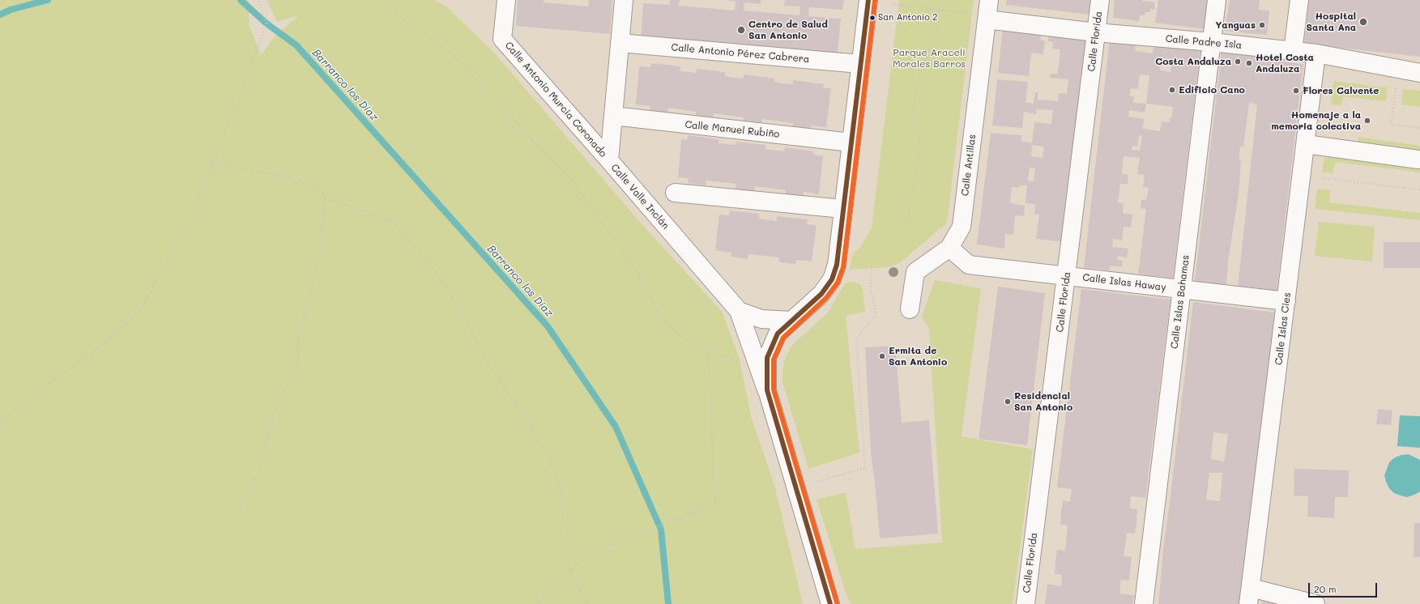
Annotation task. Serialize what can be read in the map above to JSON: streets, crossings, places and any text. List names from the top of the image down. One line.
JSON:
{"streets":{"street":["Calle Florida","Calle Padre Isla","Calle Antonio Pérez Cabrera","Calle Antonio Murcia Coronado","Calle Manuel Rubiño","Calle Antillas","Calle Valle Inclán","Calle Islas Haway","Calle Islas Bahamas","Calle Islas Cies"]},"crossings":[["Calle Florida","Calle Padre Isla"],["Calle Florida","Calle Islas Haway"],["Calle Padre Isla","Calle Antillas"],["Calle Padre Isla","Calle Islas Bahamas"],["Calle Padre Isla","Calle Islas Cies"],["Calle Antonio Pérez Cabrera","Calle Valle Inclán"],["Calle Antonio Murcia Coronado","Calle Valle Inclán"],["Calle Manuel Rubiño","Calle Valle Inclán"],["Calle Antillas","Calle Islas Haway"],["Calle Islas Haway","Calle Islas Bahamas"],["Calle Islas Haway","Calle Islas Cies"]],"water":["Barranco los Díaz"],"parks":["Parque Araceli Morales Barros"],"places":["San Antonio 2","Hospital Santa Ana","Yanguas","Centro de Salud San Antonio","Costa Andaluza","Hotel Costa Andaluza","Edificio Cano","Flores Calvente","Homenaje a la memoria colectiva","Ermita de San Antonio","Residencial San Antonio"],"scale_bar":"20 m"}
